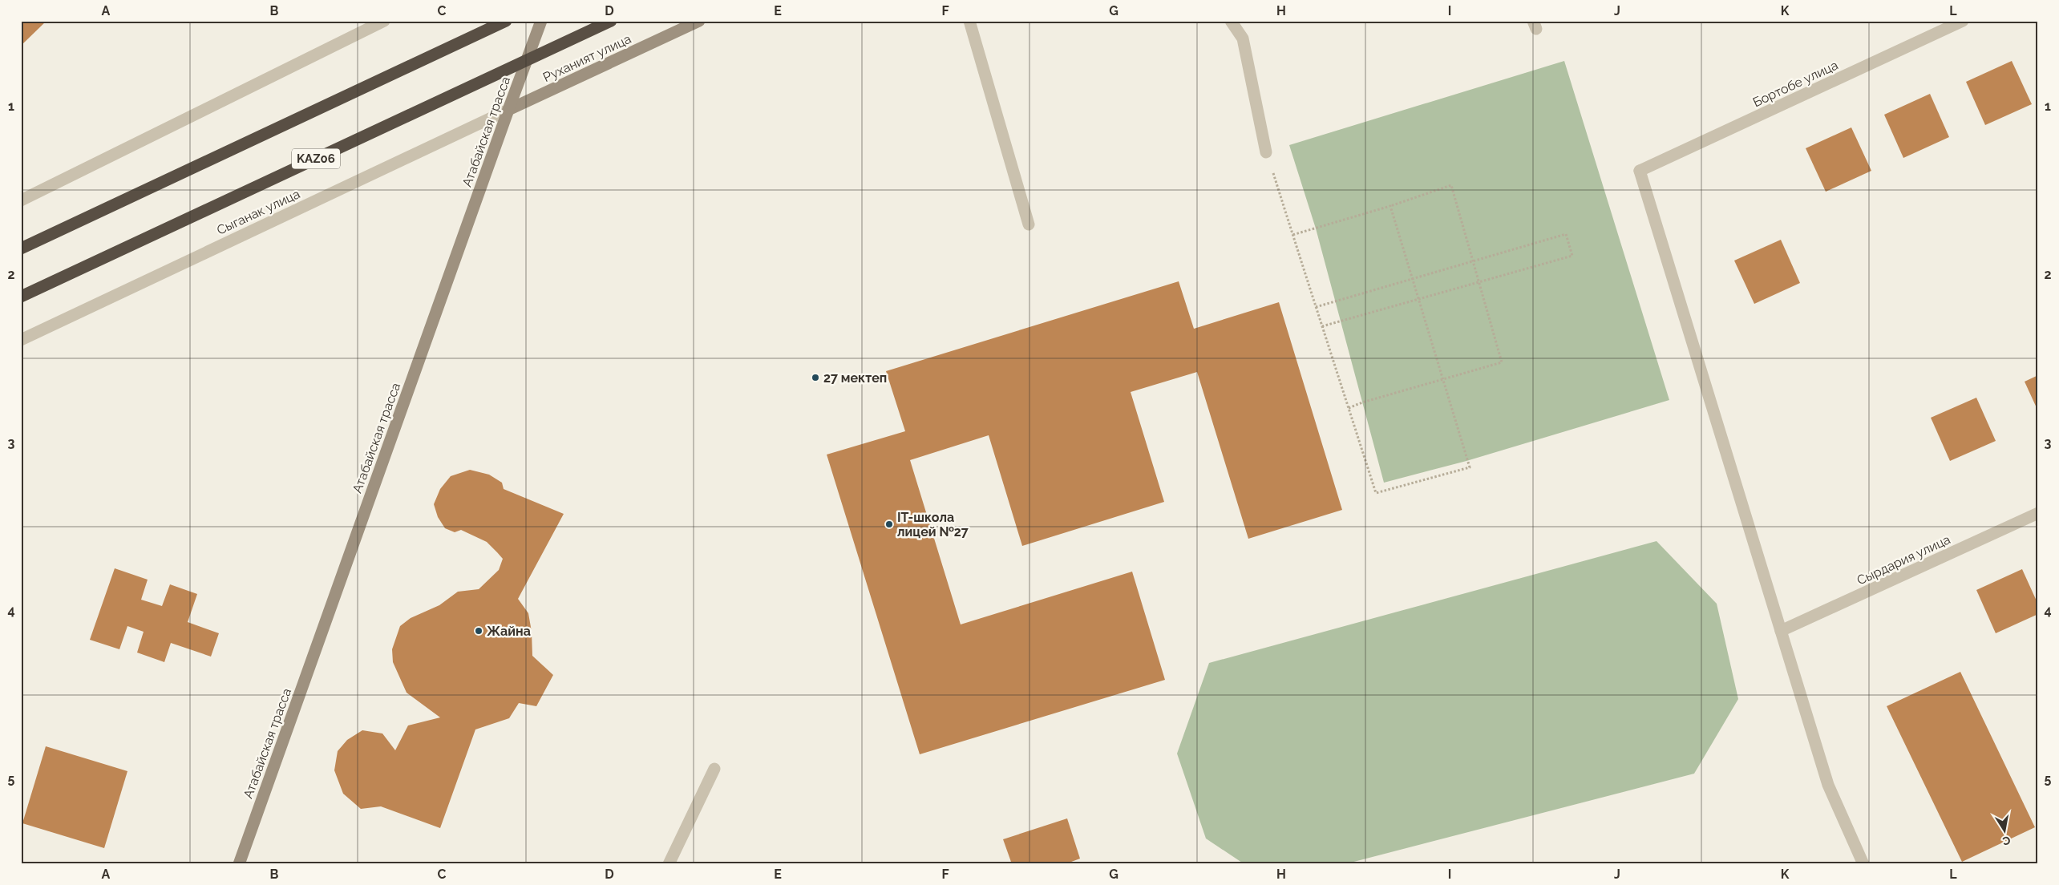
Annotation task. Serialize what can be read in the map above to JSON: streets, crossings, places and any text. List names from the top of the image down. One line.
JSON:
{"streets":{"highway":["KАZ06"],"main road":["Руханият улица","Атабайская трасса"],"street":["Бортобе улица","Сыганак улица","Сырдария улица"]},"crossings":[["Руханият улица","Атабайская трасса"],["Руханият улица","Сыганак улица"],["Бортобе улица","Сырдария улица"],["Атабайская трасса","KАZ06"],["Атабайская трасса","Сыганак улица"]],"places":["27 мектеп","IT-школа лицей №27","Жайна"],"north":"bottom","grid":{"columns":["A","B","C","D","E","F","G","H","I","J","K","L"],"rows":["1","2","3","4","5"]}}
